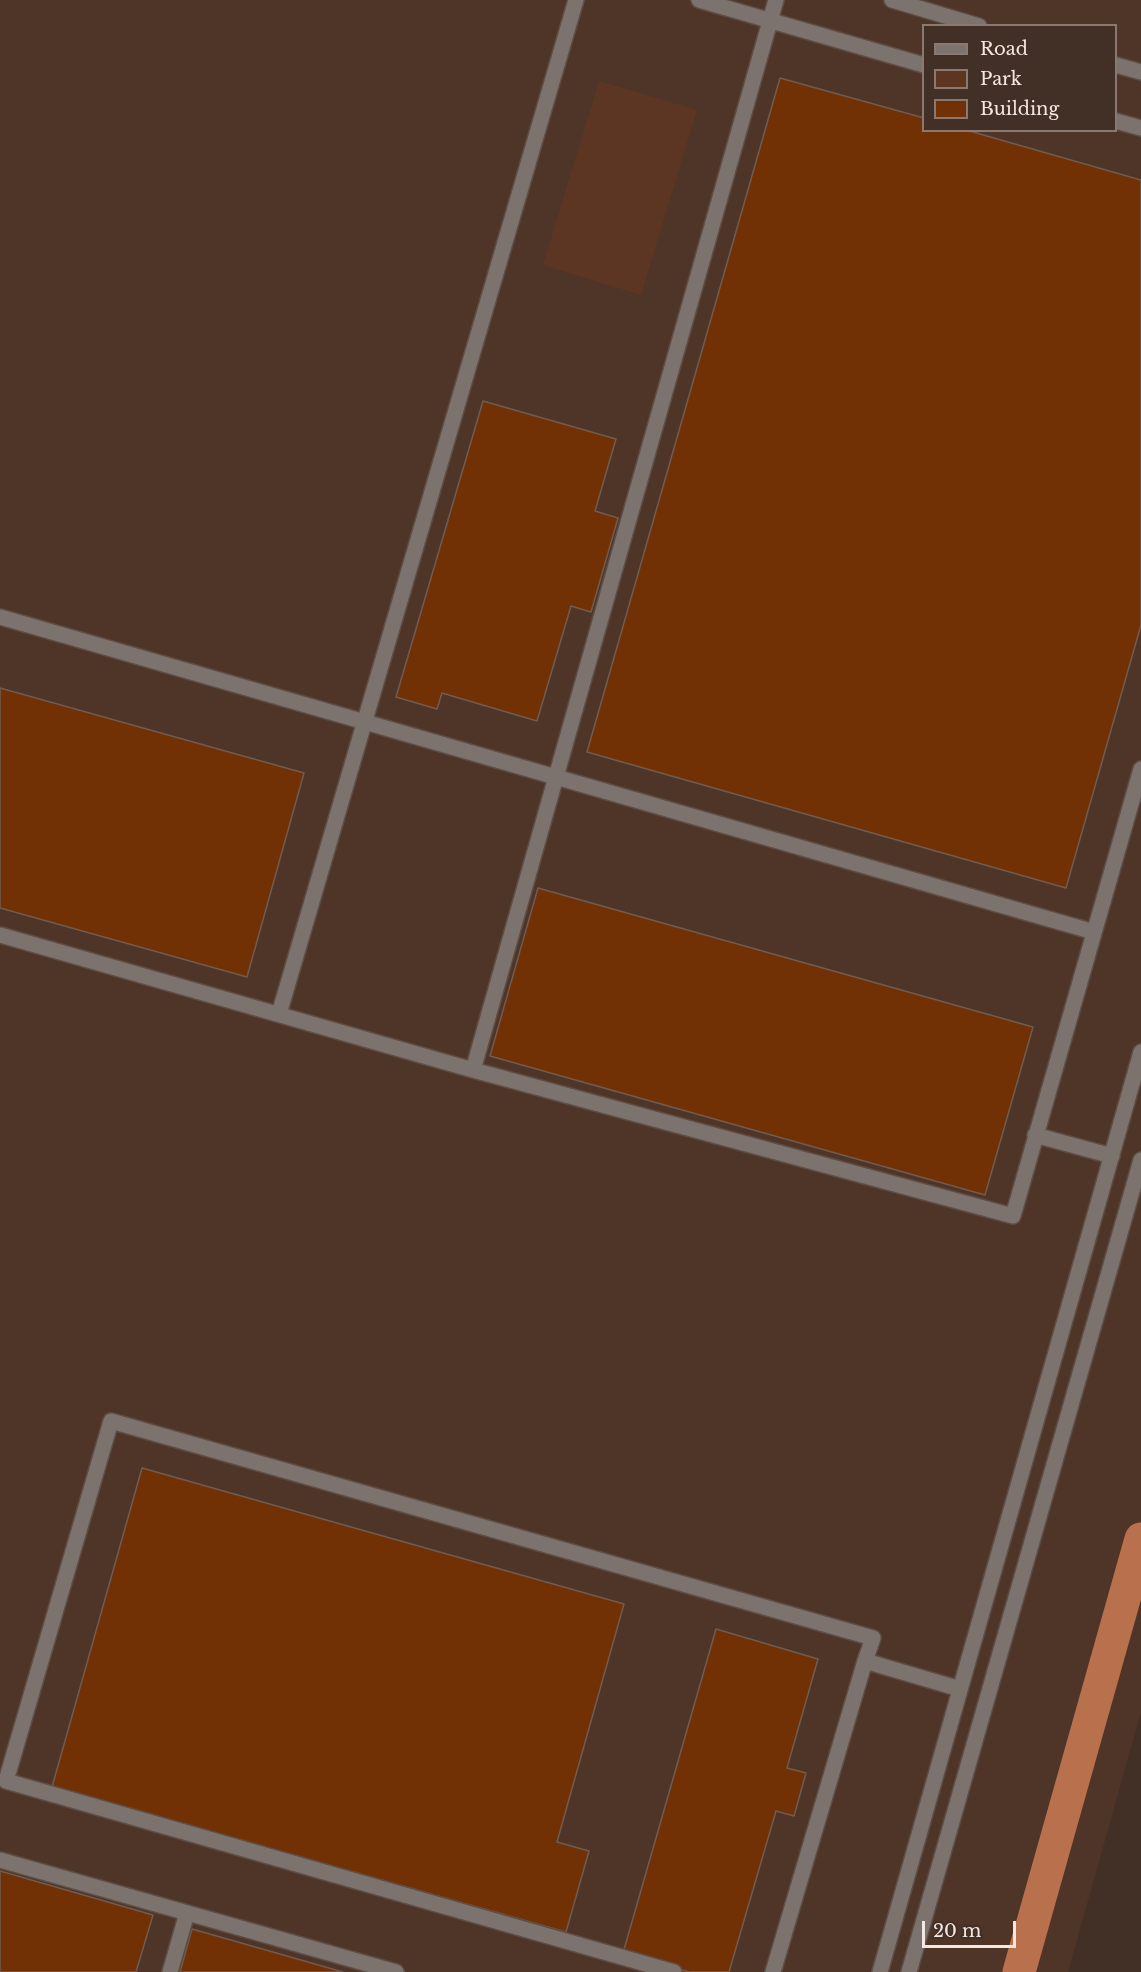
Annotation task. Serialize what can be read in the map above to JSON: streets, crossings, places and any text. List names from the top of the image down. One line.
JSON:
{"legend":["Road","Park","Building"],"scale_bar":"20 m"}
